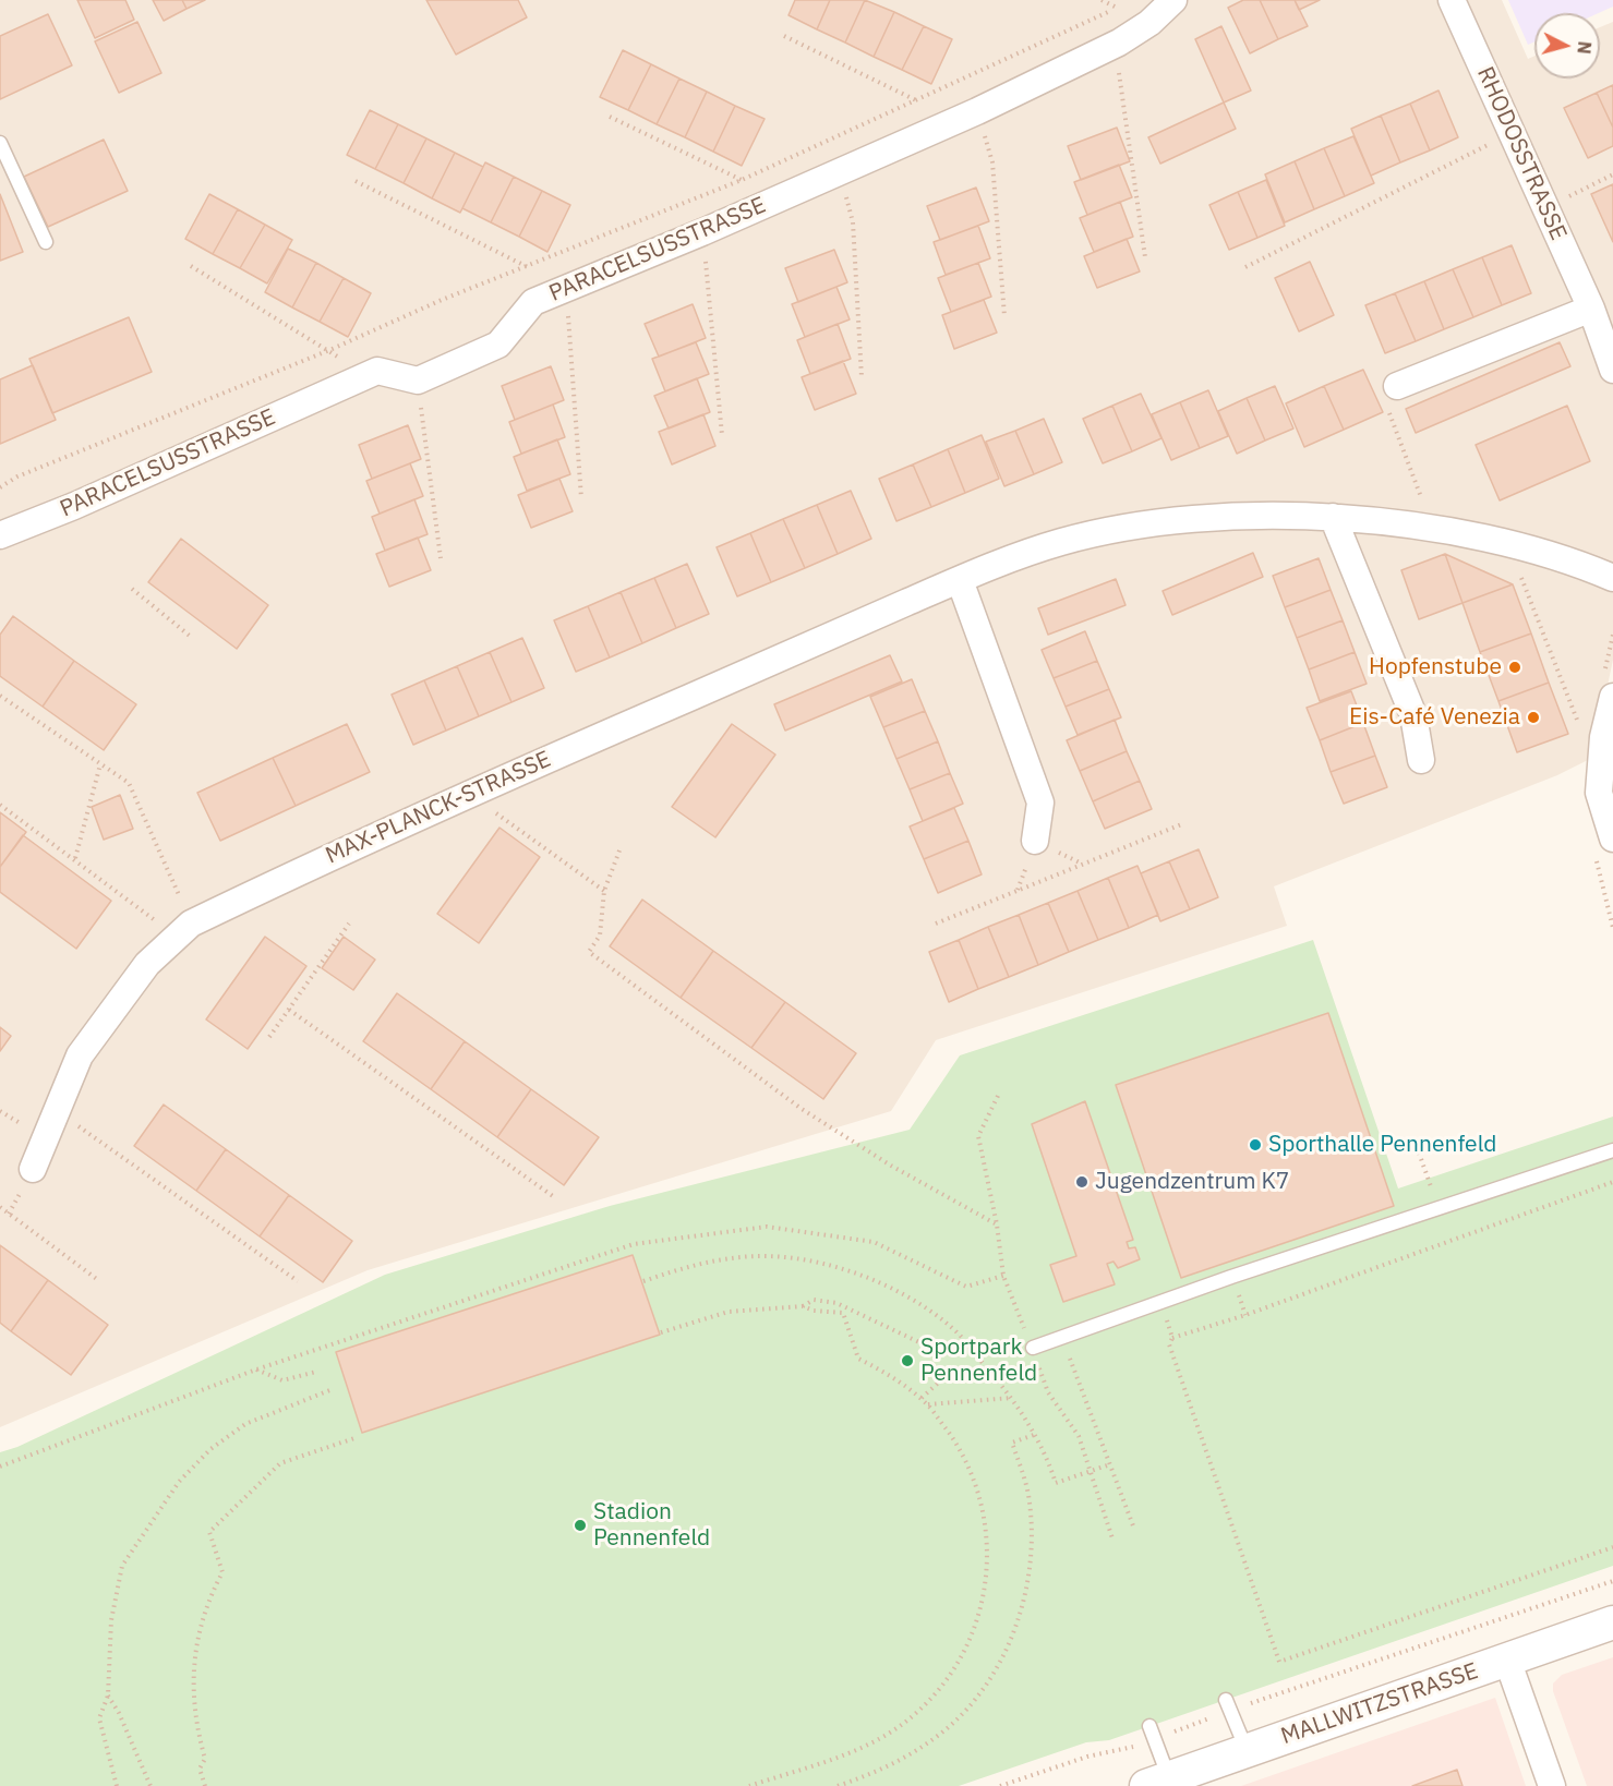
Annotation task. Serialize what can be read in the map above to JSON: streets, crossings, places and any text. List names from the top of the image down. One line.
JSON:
{"streets":{"street":["RHODOSSTRASSE","PARACELSUSSTRASSE","MAX-PLANCK-STRASSE","MALLWITZSTRASSE"]},"places":["Hopfenstube","Eis-Café Venezia","Sporthalle Pennenfeld","Jugendzentrum K7","Sportpark Pennenfeld","Stadion Pennenfeld"],"north":"right"}
